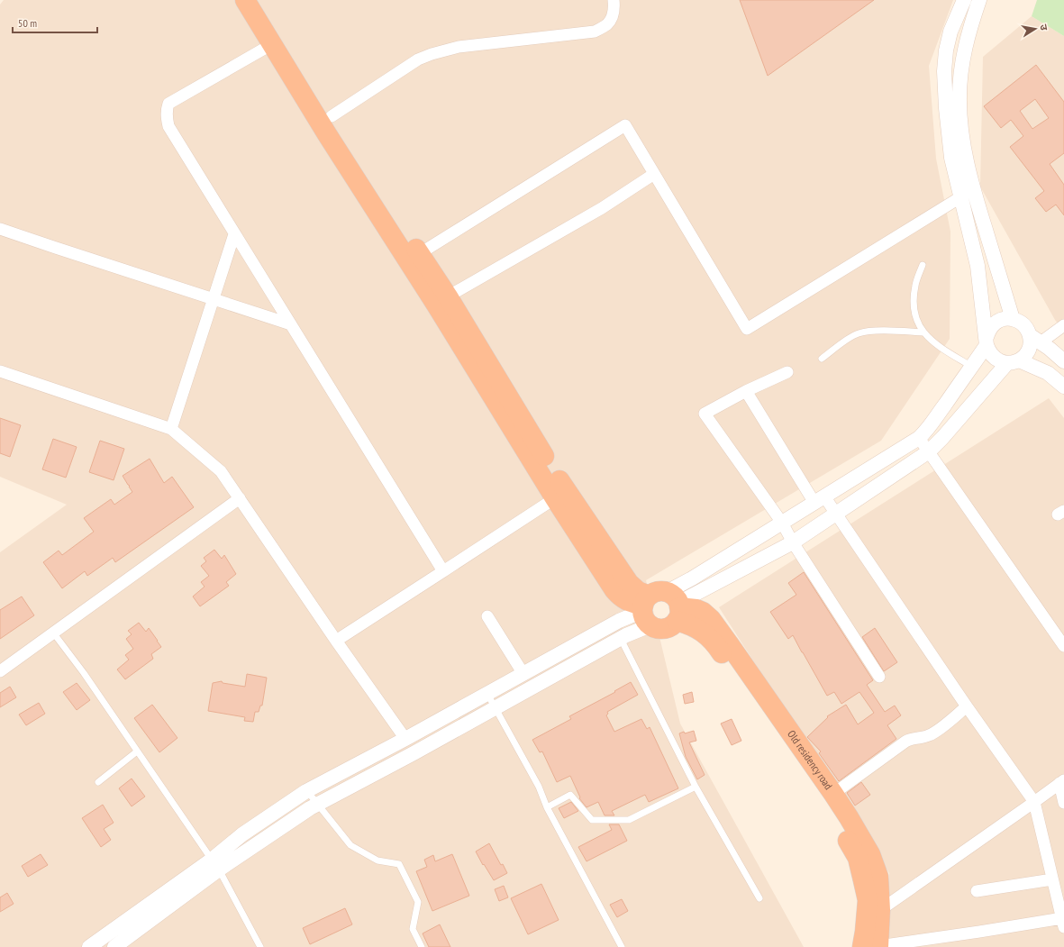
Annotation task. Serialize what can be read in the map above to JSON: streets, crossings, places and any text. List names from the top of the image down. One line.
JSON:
{"streets":{"highway":["Old residency road"]},"scale_bar":"50 m","north":"right"}
